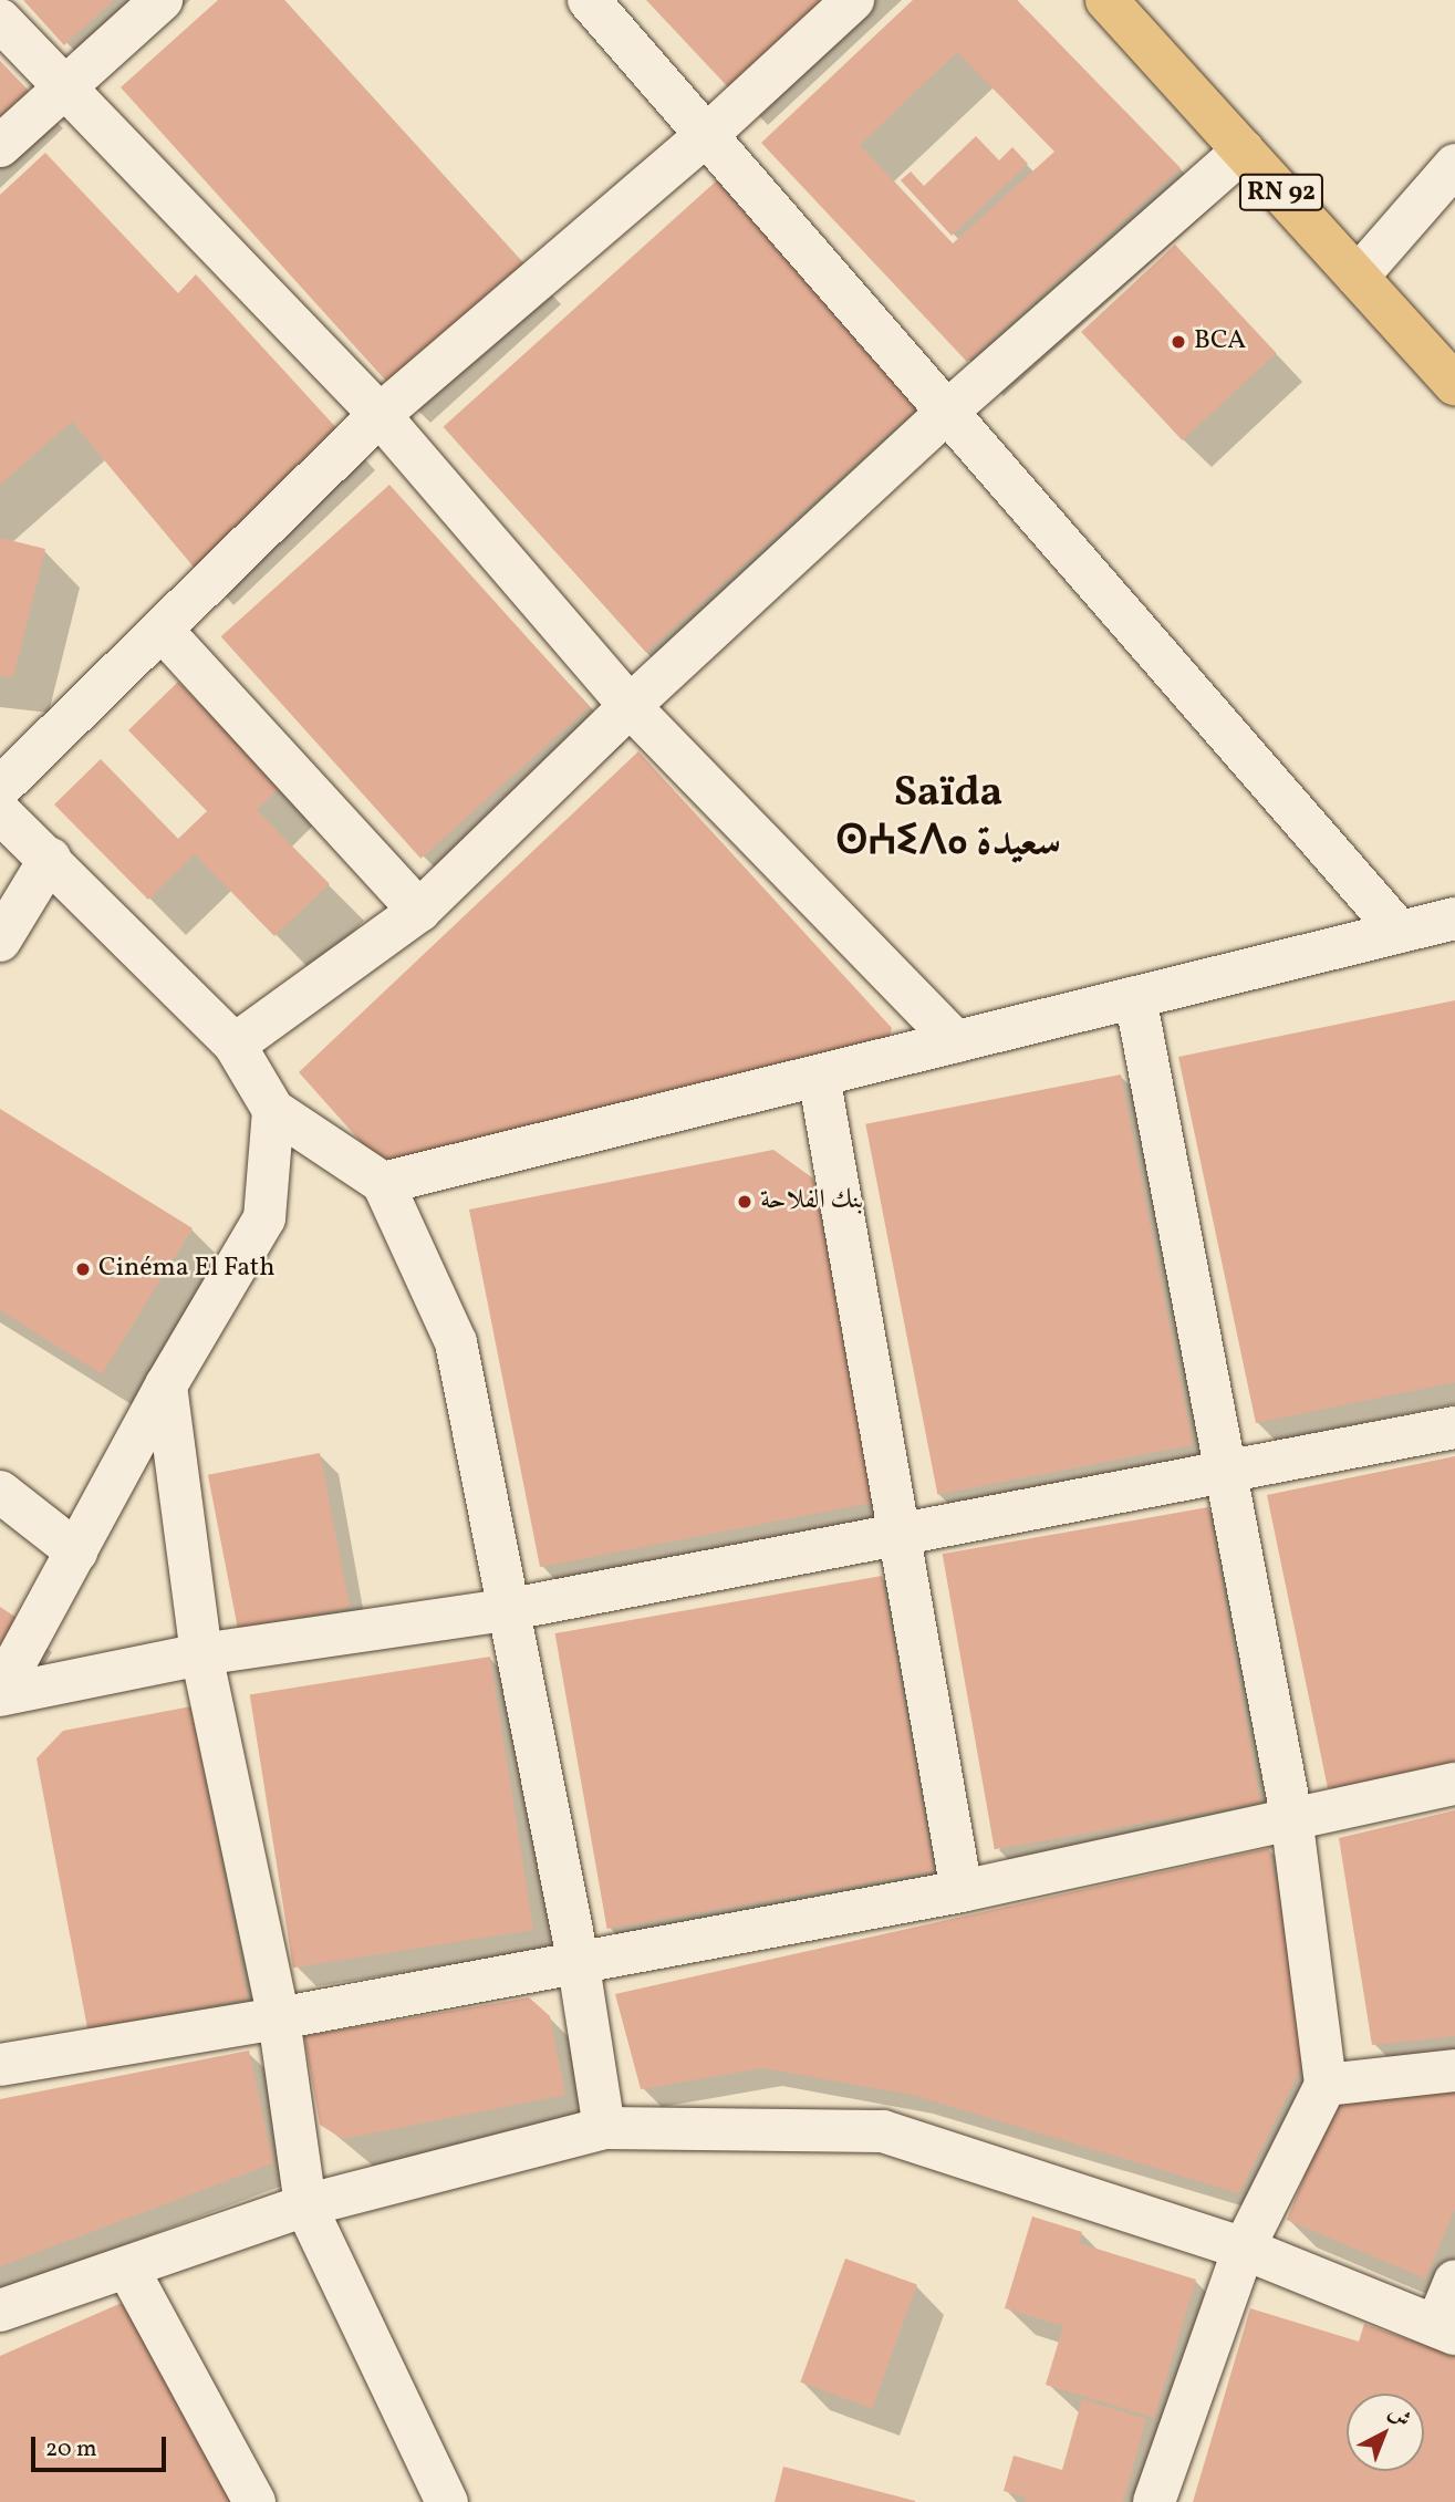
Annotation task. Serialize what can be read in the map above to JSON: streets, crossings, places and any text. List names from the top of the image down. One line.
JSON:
{"streets":{"main road":["RN 92"]},"districts":["Saïda ⵙⵄⵉⴷⴰ سعيدة"],"places":["BCA","بنك الفلاحة","Cinéma El Fath"],"scale_bar":"20 m","north":"top right"}
